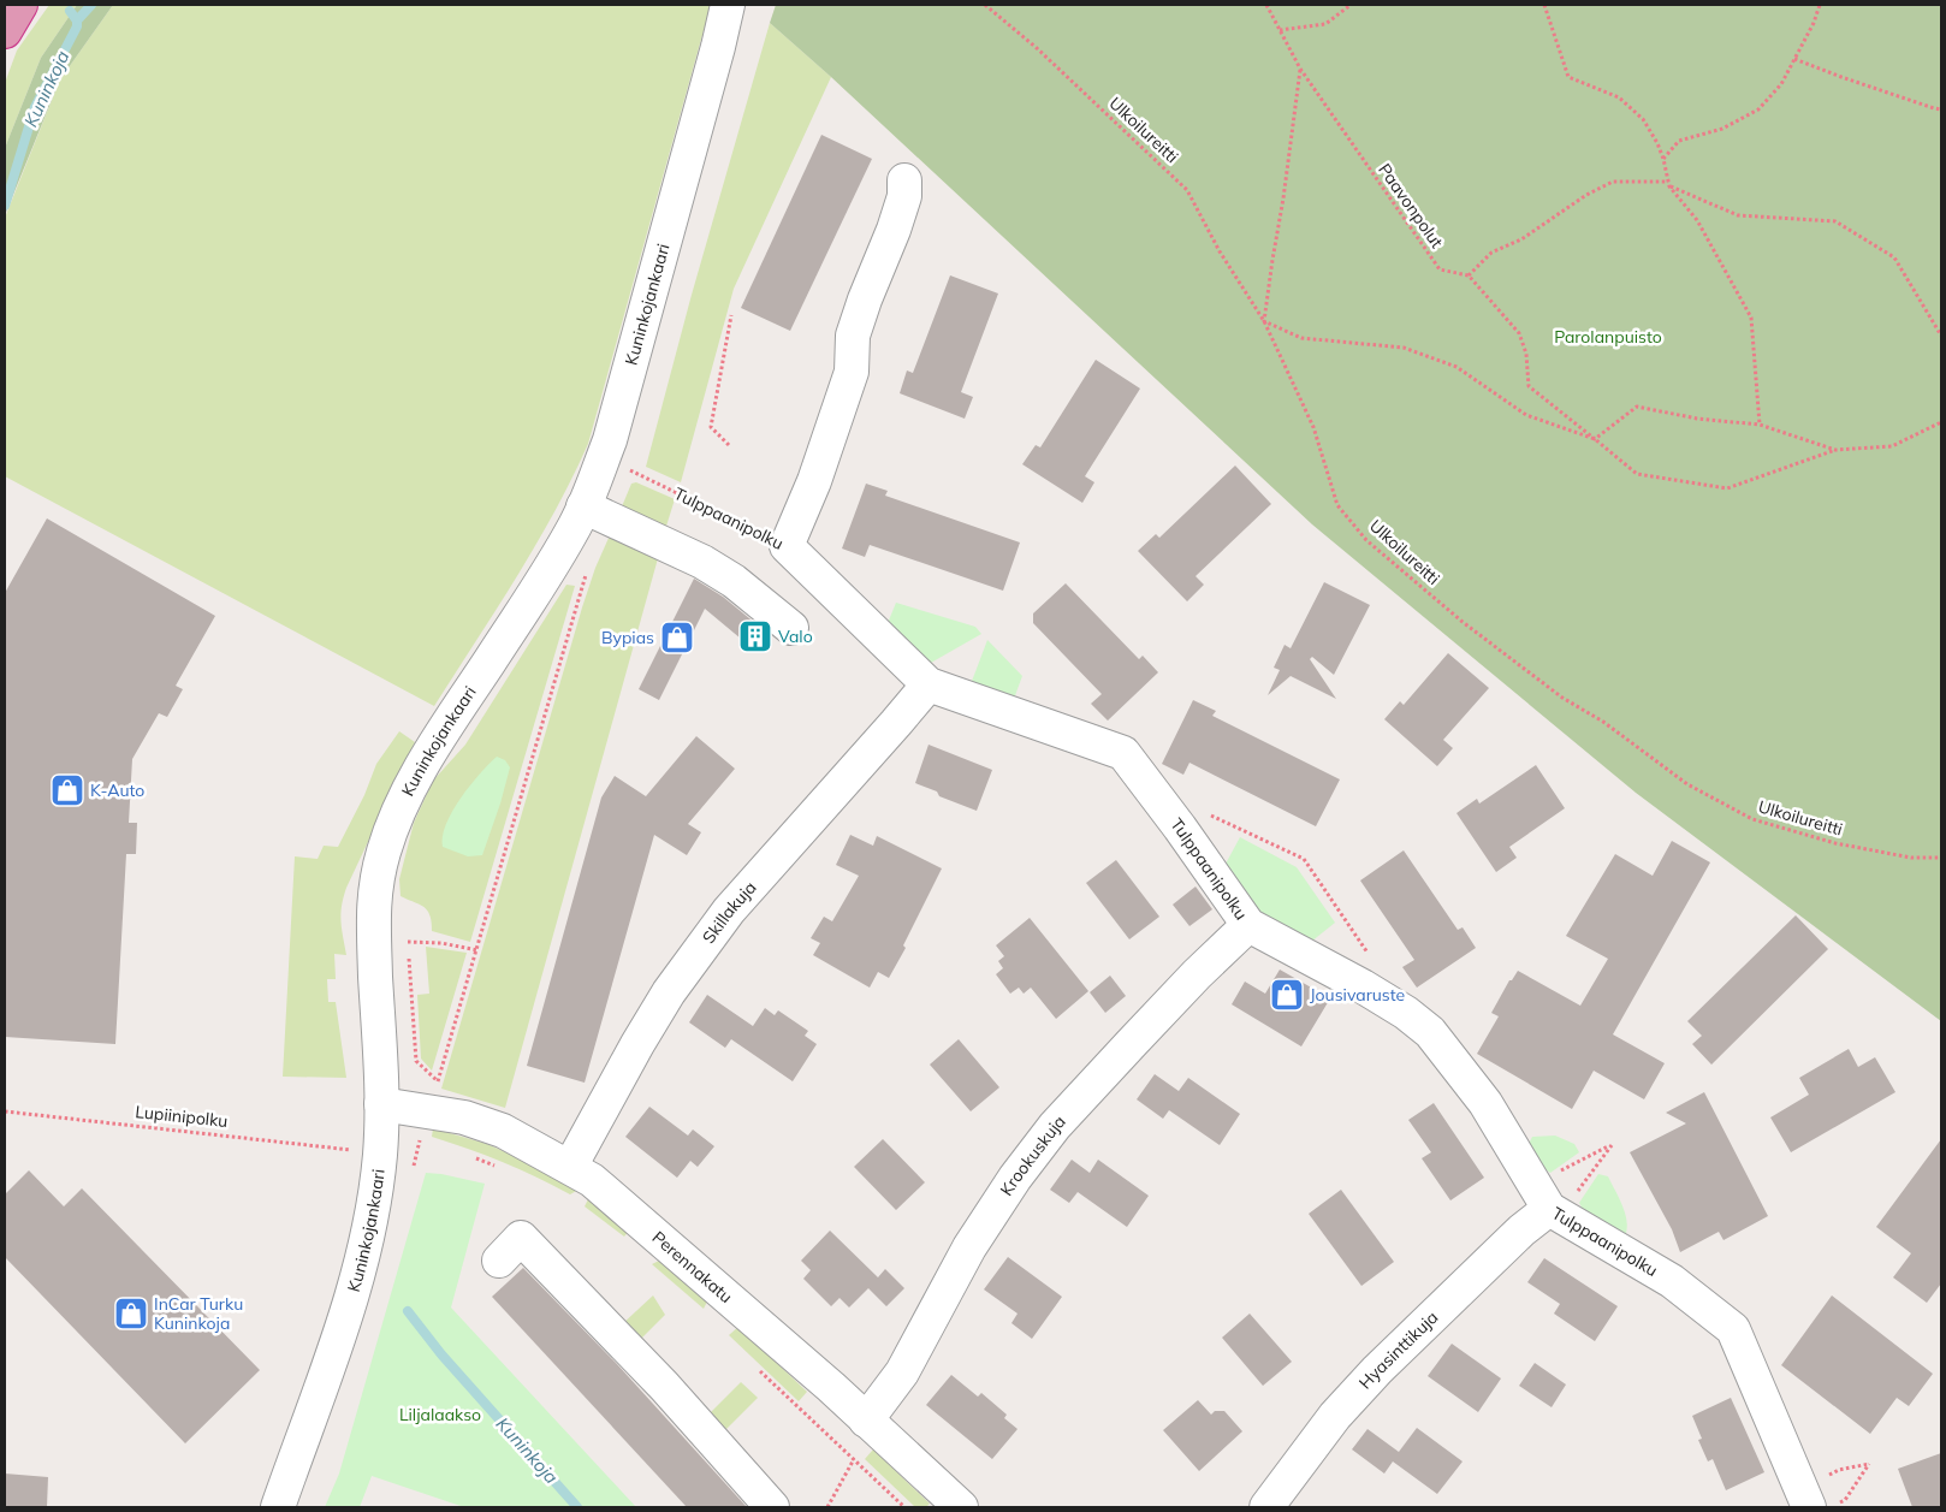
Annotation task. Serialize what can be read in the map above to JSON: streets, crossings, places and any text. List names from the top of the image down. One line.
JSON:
{"streets":{"street":["Kuninkojankaari","Tulppaanipolku","Skillakuja","Krookuskuja","Perennakatu","Hyasinttikuja"],"path":["Ulkoilureitti","Paavonpolut","Lupiinipolku"]},"crossings":[["Kuninkojankaari","Perennakatu"],["Tulppaanipolku","Skillakuja"],["Tulppaanipolku","Krookuskuja"],["Tulppaanipolku","Hyasinttikuja"],["Skillakuja","Perennakatu"],["Krookuskuja","Perennakatu"]],"water":["Kuninkoja"],"parks":["Parolanpuisto","Liljalaakso"],"places":{"building":["Valo"],"shop":["Bypias","K-Auto","Jousivaruste","InCar Turku Kuninkoja"]}}
